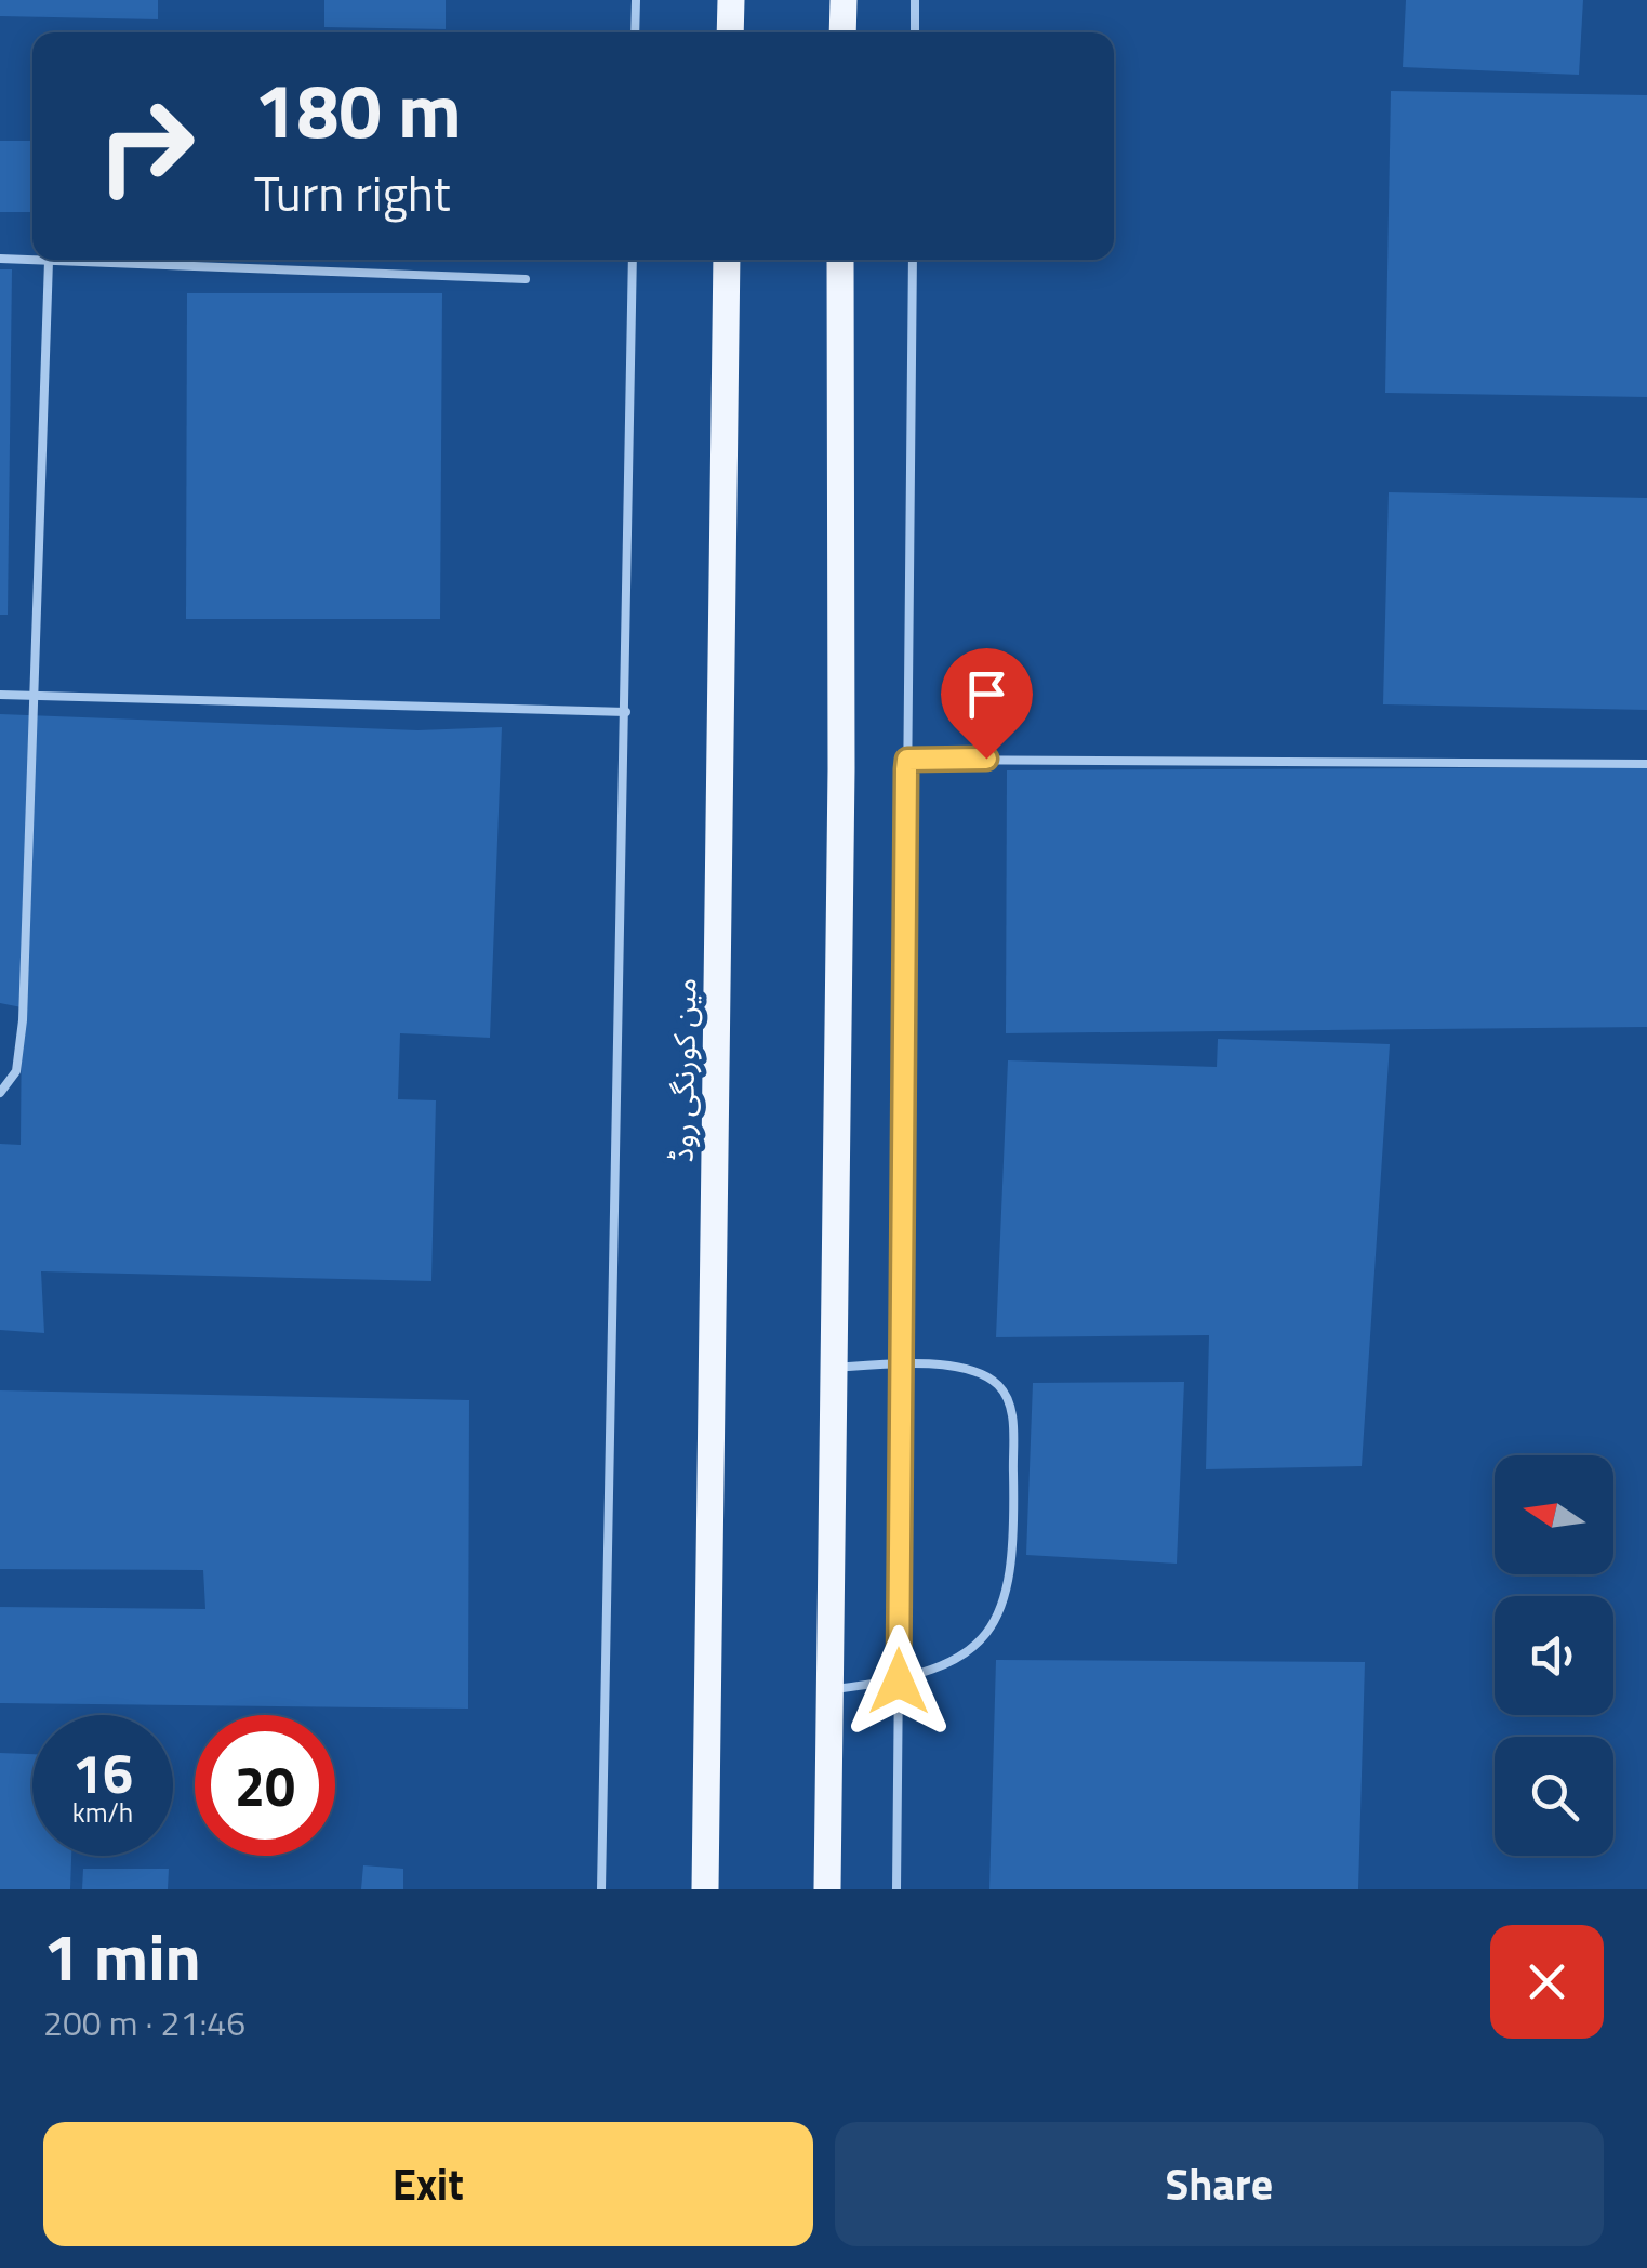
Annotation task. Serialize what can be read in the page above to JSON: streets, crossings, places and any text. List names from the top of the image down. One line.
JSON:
{"streets":{"main road":["مین کورنگی روڈ"]},"north":"left","page":{"turn":["180 m","Turn right"],"speed":"16 km/h","limit":"20","heading":["1 min","200 m · 21:46"],"buttons":["Exit","Share"]}}
